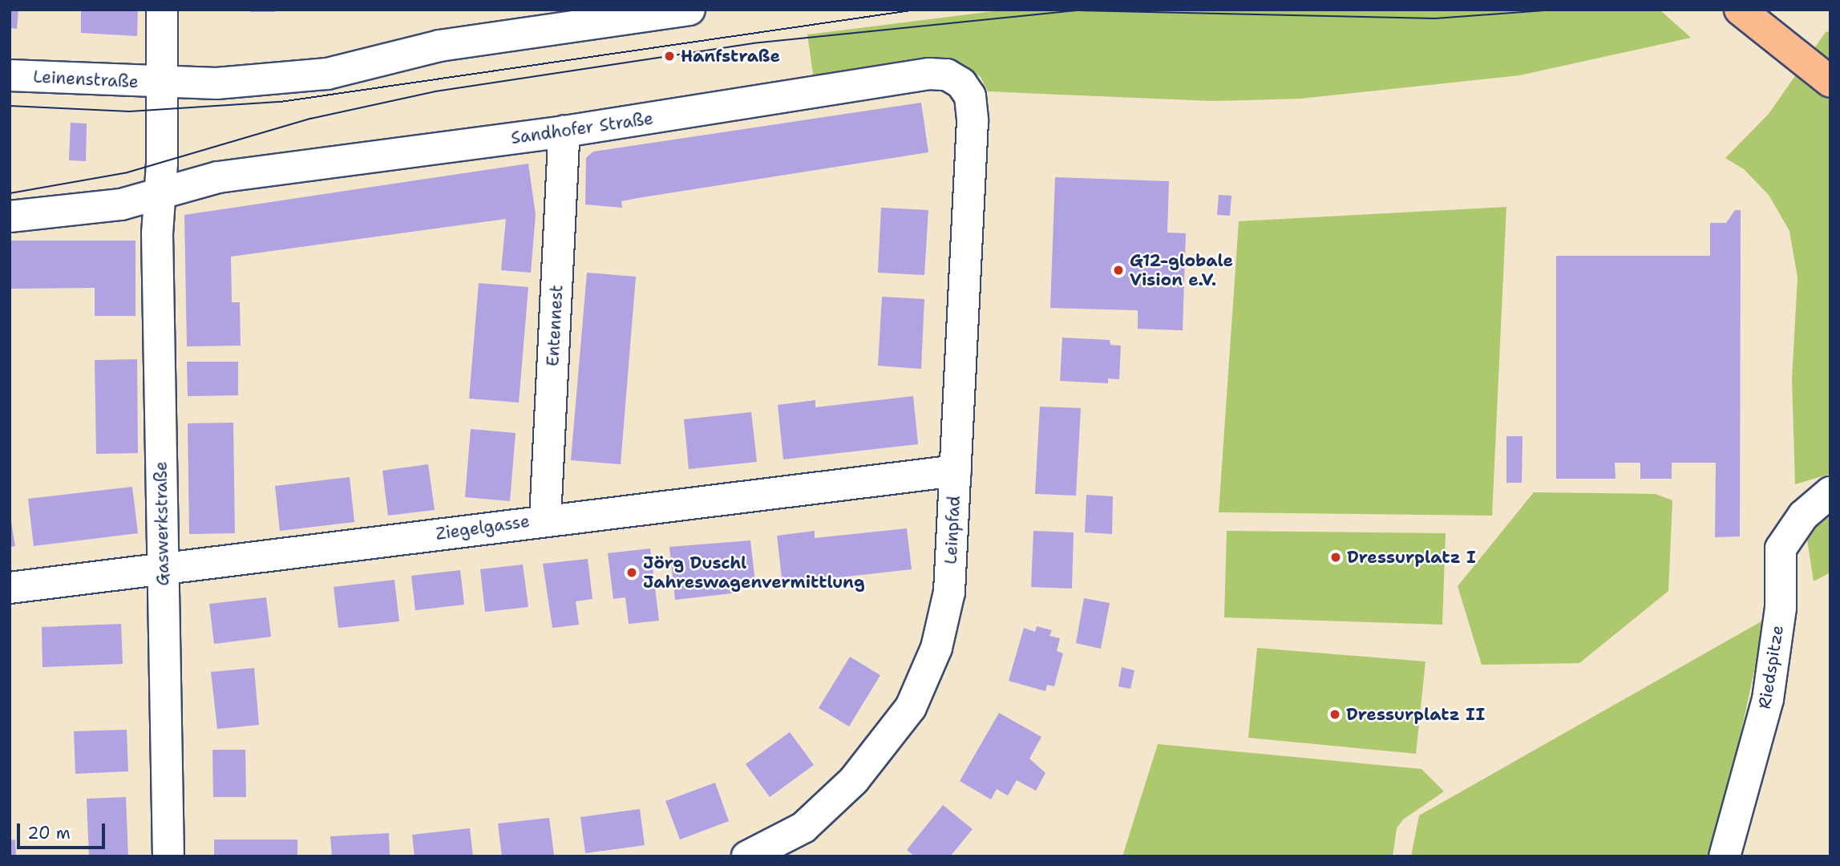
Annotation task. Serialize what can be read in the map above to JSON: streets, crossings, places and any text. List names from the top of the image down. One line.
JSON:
{"streets":{"street":["Leinenstraße","Sandhofer Straße","Entennest","Gaswerkstraße","Ziegelgasse","Leinpfad","Riedspitze"]},"crossings":[["Sandhofer Straße","Entennest"],["Sandhofer Straße","Gaswerkstraße"],["Sandhofer Straße","Leinpfad"],["Entennest","Ziegelgasse"],["Gaswerkstraße","Ziegelgasse"],["Ziegelgasse","Leinpfad"]],"places":["Hanfstraße","G12-globale Vision e.V.","Dressurplatz I","Jörg Duschl Jahreswagenvermittlung","Dressurplatz II"],"scale_bar":"20 m"}
